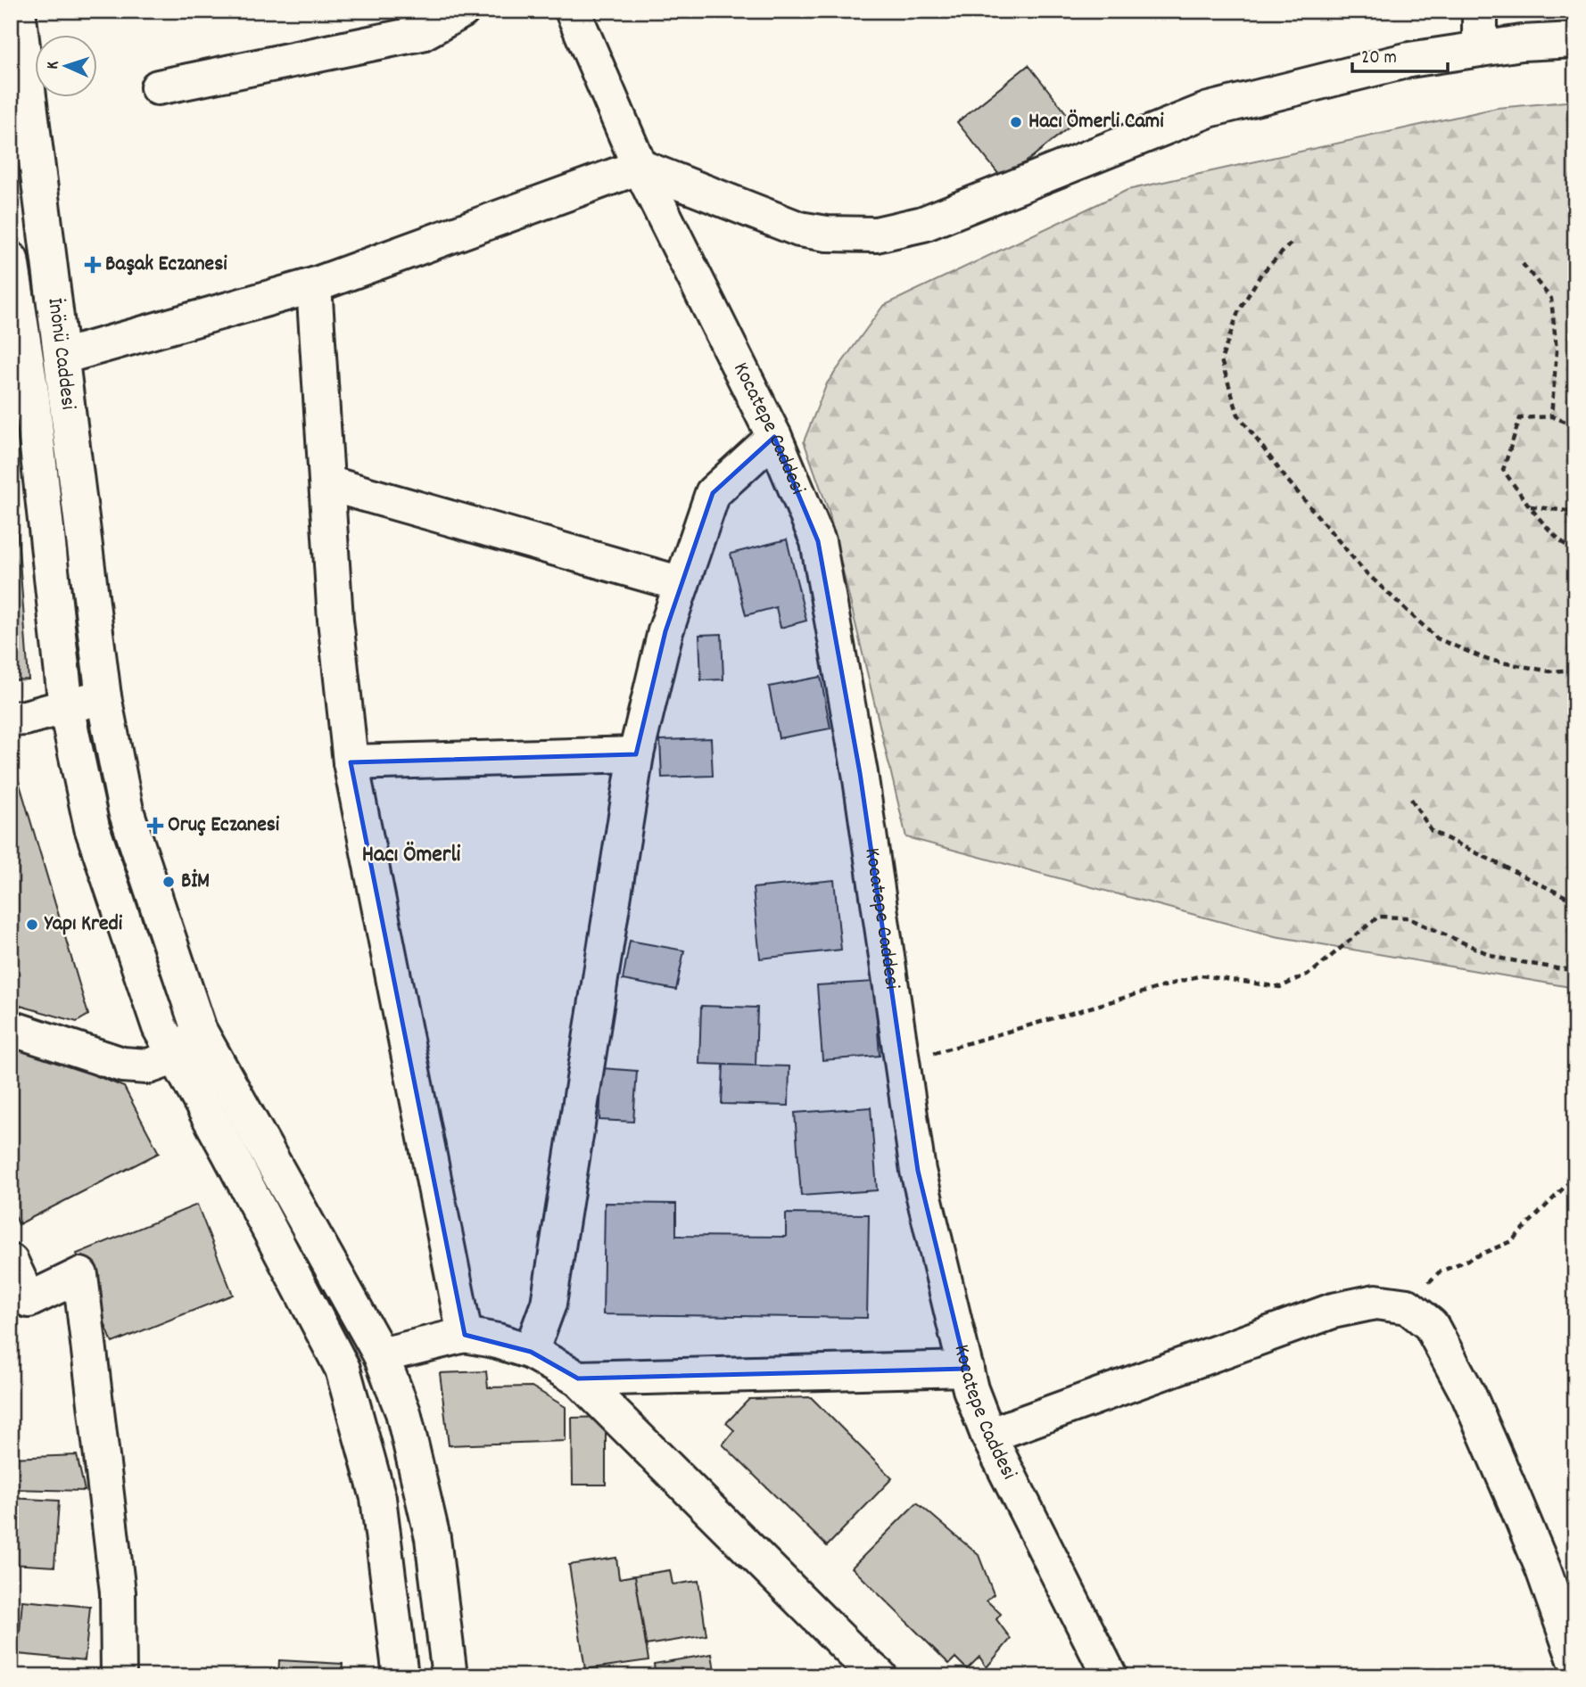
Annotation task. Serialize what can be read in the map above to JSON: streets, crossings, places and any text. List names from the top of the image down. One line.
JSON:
{"streets":{"street":["İnönü Caddesi","Kocatepe Caddesi"]},"districts":["Hacı Ömerli"],"places":{"other":["Hacı Ömerli Cami","BİM","Yapı Kredi"],"health":["Başak Eczanesi","Oruç Eczanesi"]},"scale_bar":"20 m","north":"left"}
